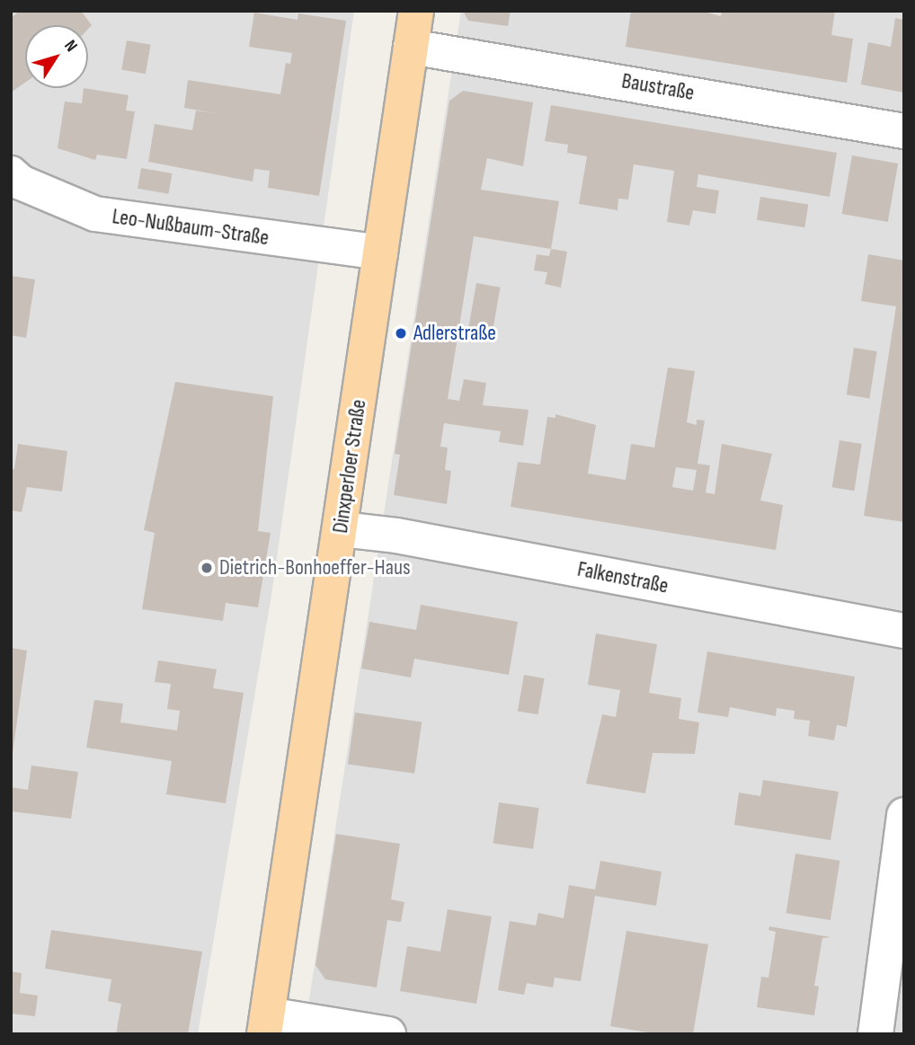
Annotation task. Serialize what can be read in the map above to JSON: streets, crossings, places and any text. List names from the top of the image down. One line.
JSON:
{"streets":{"main road":["Dinxperloer Straße"],"street":["Baustraße","Leo-Nußbaum-Straße","Falkenstraße"]},"crossings":[["Baustraße","Dinxperloer Straße"],["Leo-Nußbaum-Straße","Dinxperloer Straße"],["Dinxperloer Straße","Falkenstraße"]],"places":["Adlerstraße","Dietrich-Bonhoeffer-Haus"],"north":"top right"}
